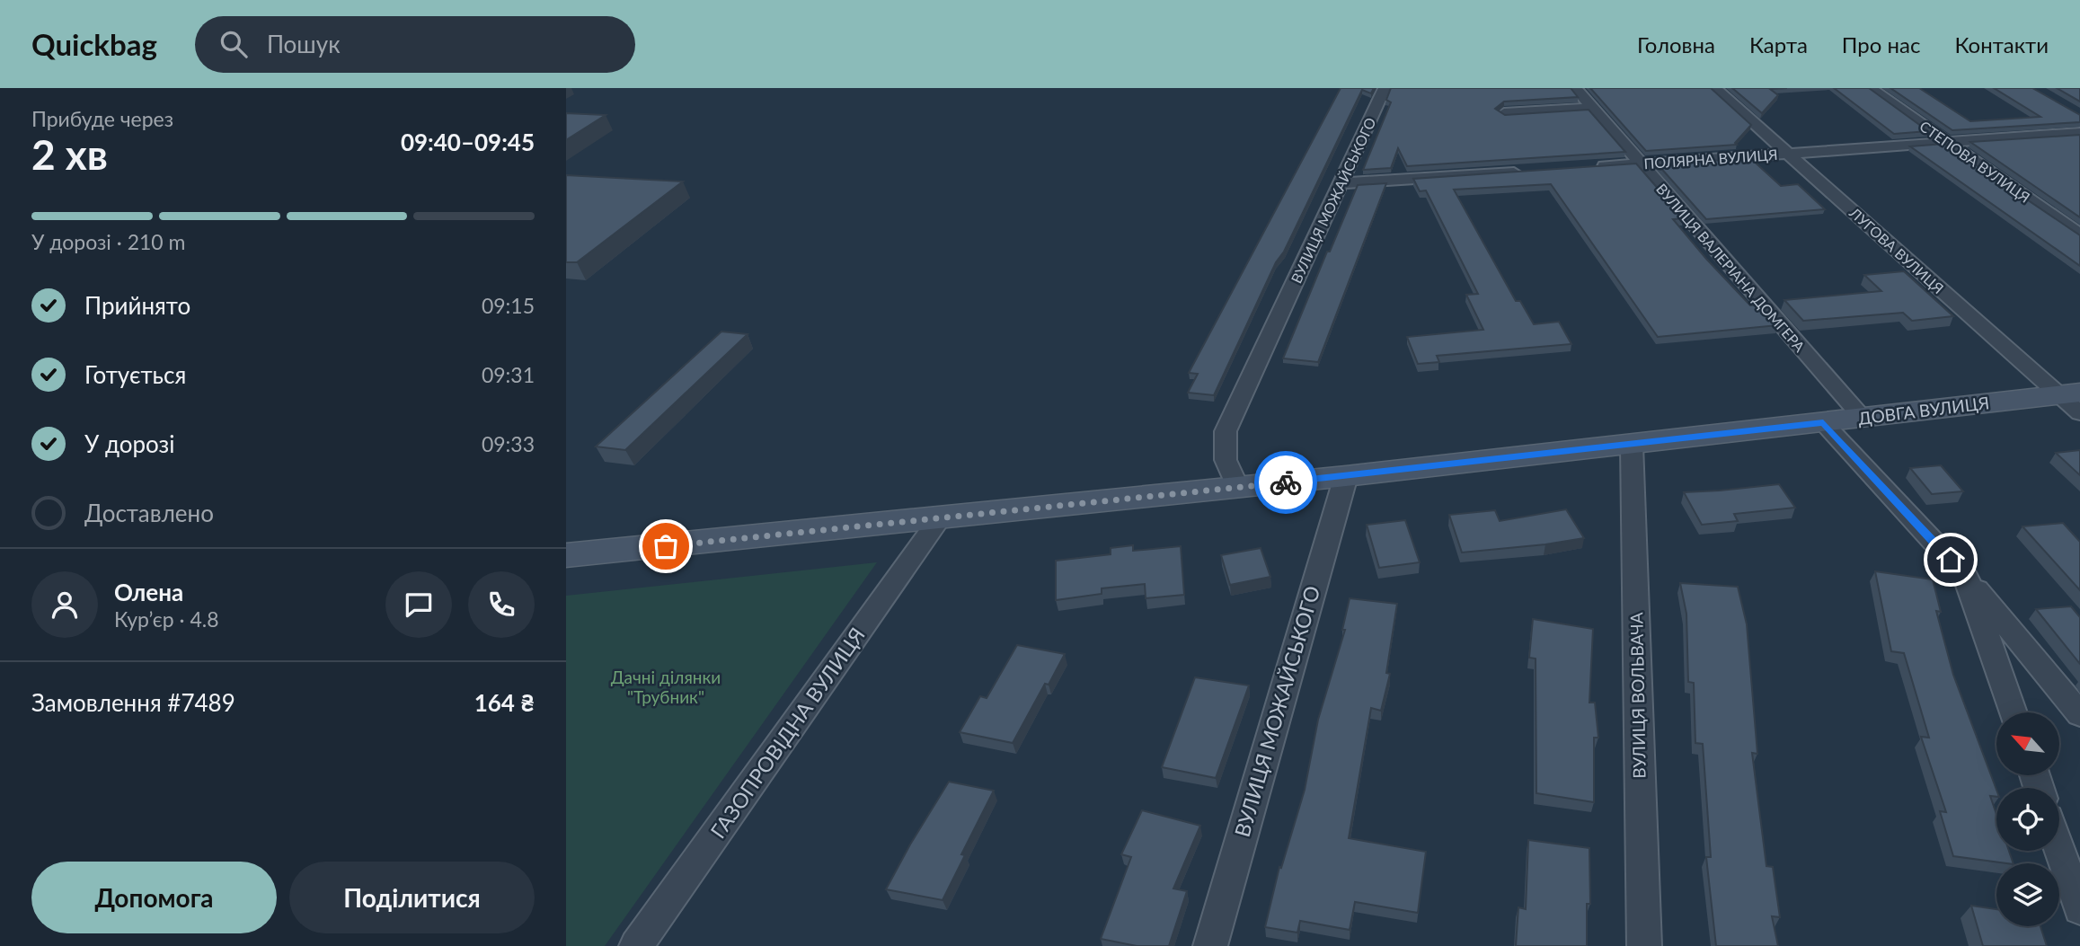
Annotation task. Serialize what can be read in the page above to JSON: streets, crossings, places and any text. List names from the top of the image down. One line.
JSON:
{"streets":{"street":["ПОЛЯРНА ВУЛИЦЯ","СТЕПОВА ВУЛИЦЯ","ВУЛИЦЯ МОЖАЙСЬКОГО","ЛУГОВА ВУЛИЦЯ","ВУЛИЦЯ ВАЛЕРІАНА ДОМГЕРА","ДОВГА ВУЛИЦЯ","ВУЛИЦЯ ВОЛЬВАЧА","ГАЗОПРОВІДНА ВУЛИЦЯ"]},"crossings":[["ПОЛЯРНА ВУЛИЦЯ","СТЕПОВА ВУЛИЦЯ"],["ПОЛЯРНА ВУЛИЦЯ","ЛУГОВА ВУЛИЦЯ"],["ПОЛЯРНА ВУЛИЦЯ","ВУЛИЦЯ ВАЛЕРІАНА ДОМГЕРА"],["ВУЛИЦЯ МОЖАЙСЬКОГО","ДОВГА ВУЛИЦЯ"],["ЛУГОВА ВУЛИЦЯ","ДОВГА ВУЛИЦЯ"],["ВУЛИЦЯ ВАЛЕРІАНА ДОМГЕРА","ДОВГА ВУЛИЦЯ"],["ДОВГА ВУЛИЦЯ","ВУЛИЦЯ ВОЛЬВАЧА"],["ДОВГА ВУЛИЦЯ","ГАЗОПРОВІДНА ВУЛИЦЯ"]],"parks":["Дачні ділянки \"Трубник\""],"north":"top left","page":{"header":"Quickbag","search":"Пошук","nav":["Головна","Карта","Про нас","Контакти"],"heading":["2 хв","Прибуде через","09:40–09:45"],"panel":["Олена","Кур’єр · 4.8","Замовлення #7489","164 ₴"],"bar":"У дорозі · 210 m","list":[["Прийнято","09:15"],["Готується","09:31"],["У дорозі","09:33"],"Доставлено"],"buttons":["Допомога","Поділитися"]}}
